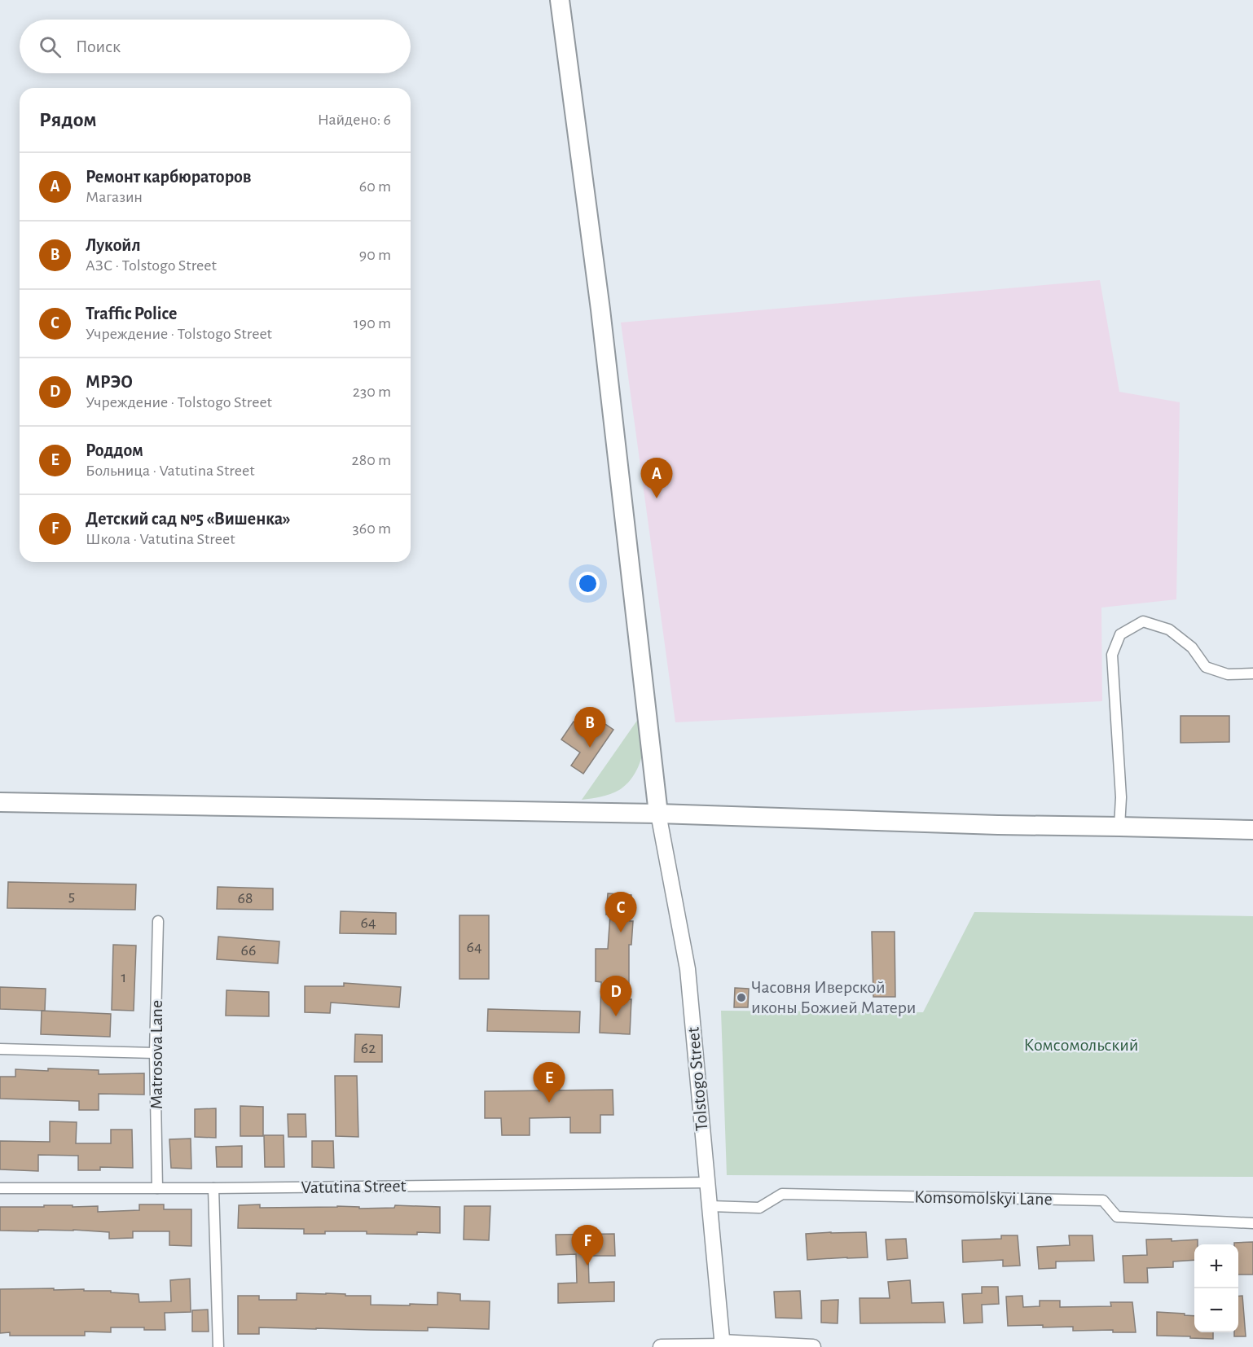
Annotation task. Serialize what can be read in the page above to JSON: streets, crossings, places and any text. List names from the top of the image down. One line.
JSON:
{"streets":{"main road":["Tolstogo Street"],"street":["Matrosova Lane","Vatutina Street","Komsomolskyi Lane"]},"crossings":[["Matrosova Lane","Vatutina Street"],["Tolstogo Street","Vatutina Street"],["Tolstogo Street","Komsomolskyi Lane"]],"parks":["Комсомольский"],"places":["Часовня Иверской иконы Божией Матери"],"house_numbers":["5","68","64","64","66","1","62"],"page":{"search":"Поиск","heading":["Рядом","Найдено: 6"],"list":[{"mark":"A","name":"Ремонт карбюраторов","note":"Магазин","value":"60 m"},{"mark":"B","name":"Лукойл","note":"АЗС · Tolstogo Street","value":"90 m"},{"mark":"C","name":"Traffic Police","note":"Учреждение · Tolstogo Street","value":"190 m"},{"mark":"D","name":"МРЭО","note":"Учреждение · Tolstogo Street","value":"230 m"},{"mark":"E","name":"Роддом","note":"Больница · Vatutina Street","value":"280 m"},{"mark":"F","name":"Детский сад №5 «Вишенка»","note":"Школа · Vatutina Street","value":"360 m"}],"pins":["A","B","C","D","E","F"],"map_buttons":["+","−"]}}
